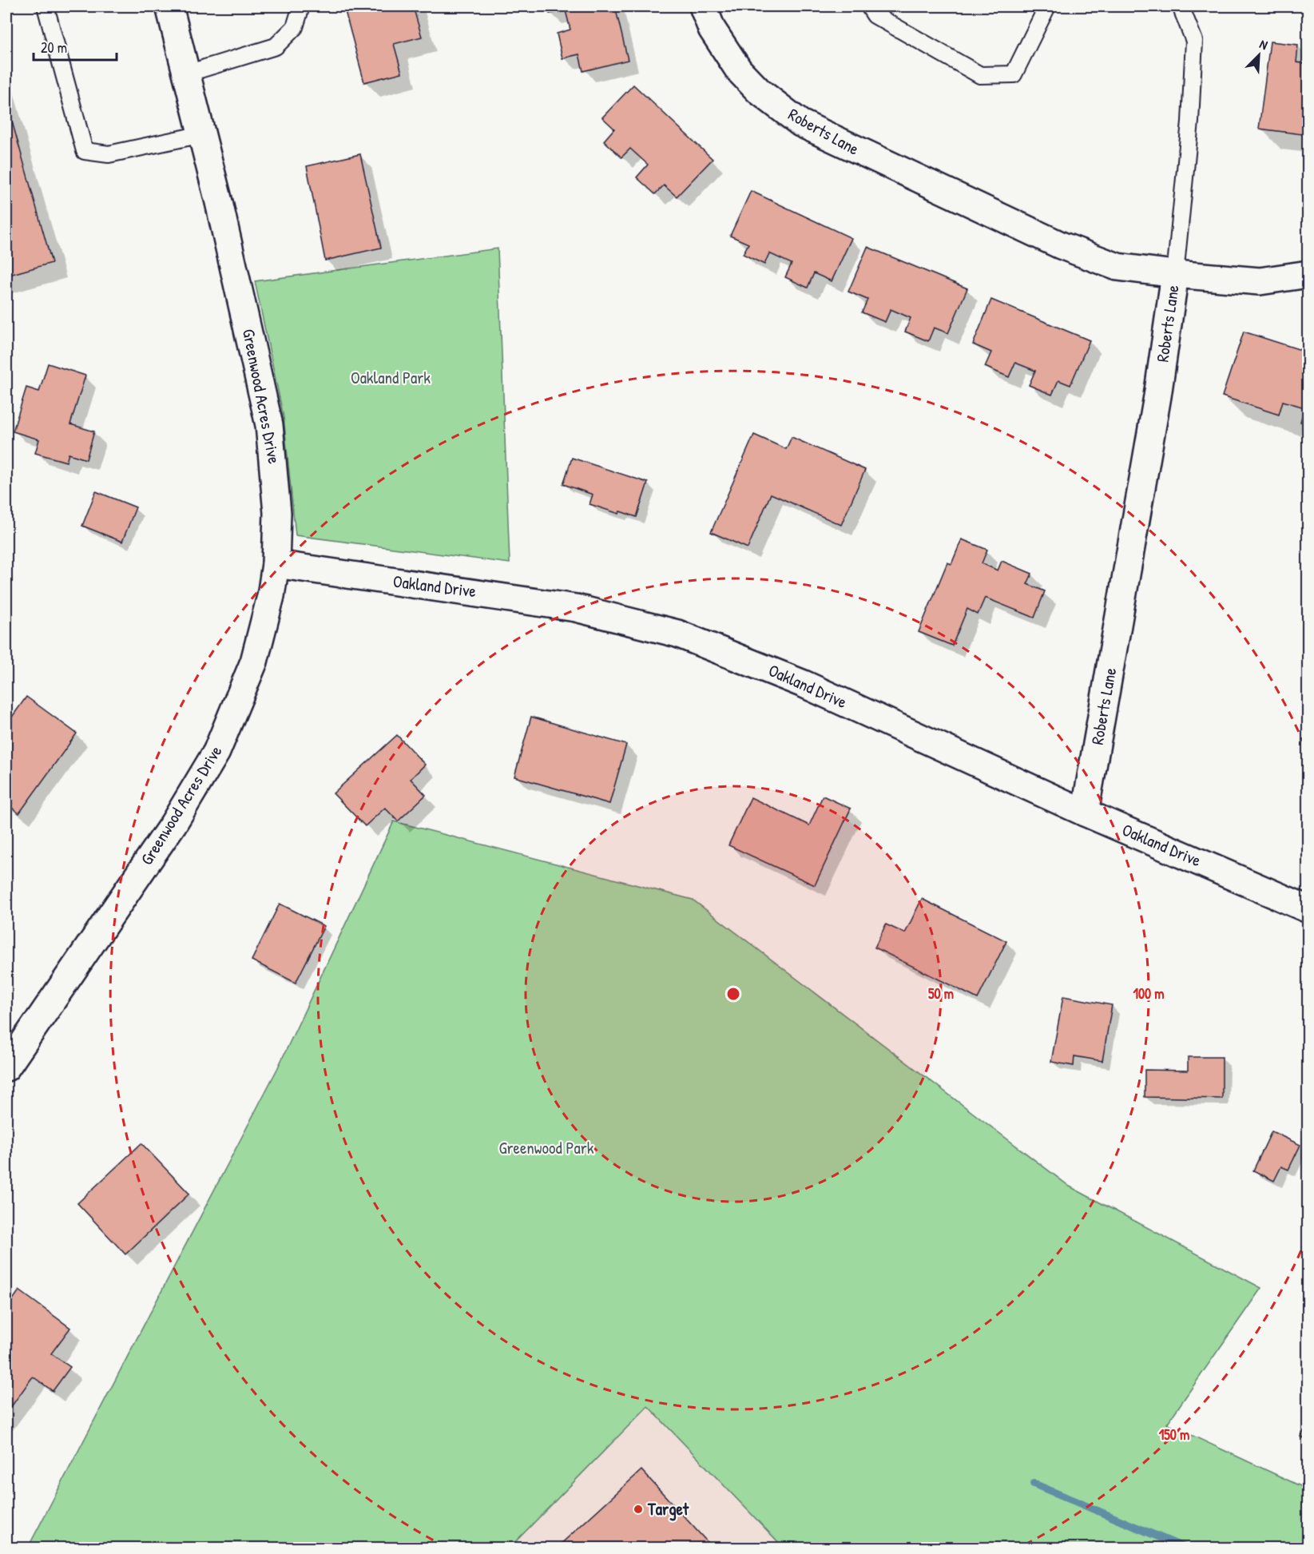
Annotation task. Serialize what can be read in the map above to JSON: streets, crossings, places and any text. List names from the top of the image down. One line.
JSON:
{"streets":{"street":["Roberts Lane","Greenwood Acres Drive","Oakland Drive"]},"crossings":[["Roberts Lane","Oakland Drive"],["Greenwood Acres Drive","Oakland Drive"]],"parks":["Oakland Park","Greenwood Park"],"places":["Target"],"scale_bar":"20 m","north":"top right","rings":["50 m","100 m","150 m"]}
